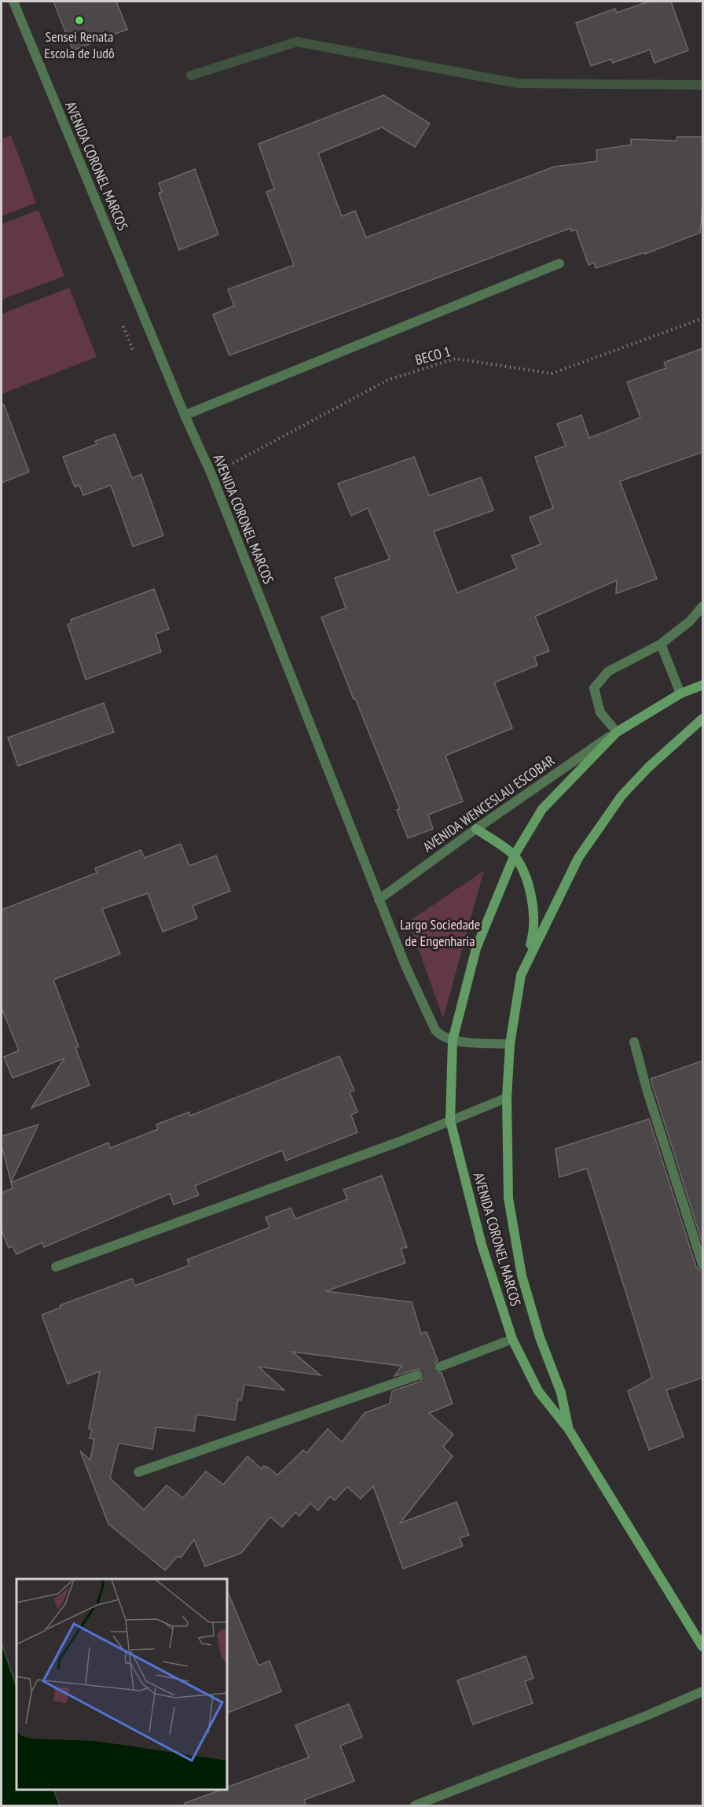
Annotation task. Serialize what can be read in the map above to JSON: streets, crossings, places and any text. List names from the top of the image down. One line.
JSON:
{"streets":{"main road":["AVENIDA CORONEL MARCOS","AVENIDA WENCESLAU ESCOBAR"],"path":["BECO 1"]},"crossings":[["AVENIDA CORONEL MARCOS","BECO 1"],["AVENIDA CORONEL MARCOS","AVENIDA WENCESLAU ESCOBAR"]],"parks":["Largo Sociedade de Engenharia"],"places":["Sensei Renata Escola de Judô"]}
